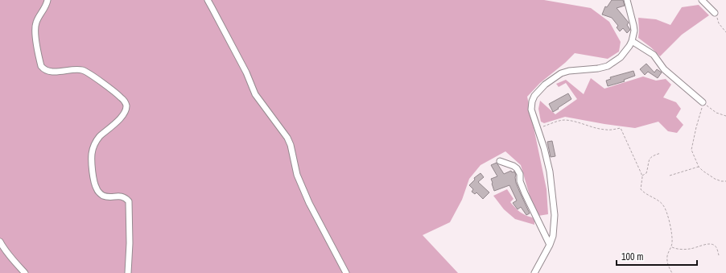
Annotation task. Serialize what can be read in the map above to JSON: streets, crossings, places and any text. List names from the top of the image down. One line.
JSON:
{"scale_bar":"100 m"}
